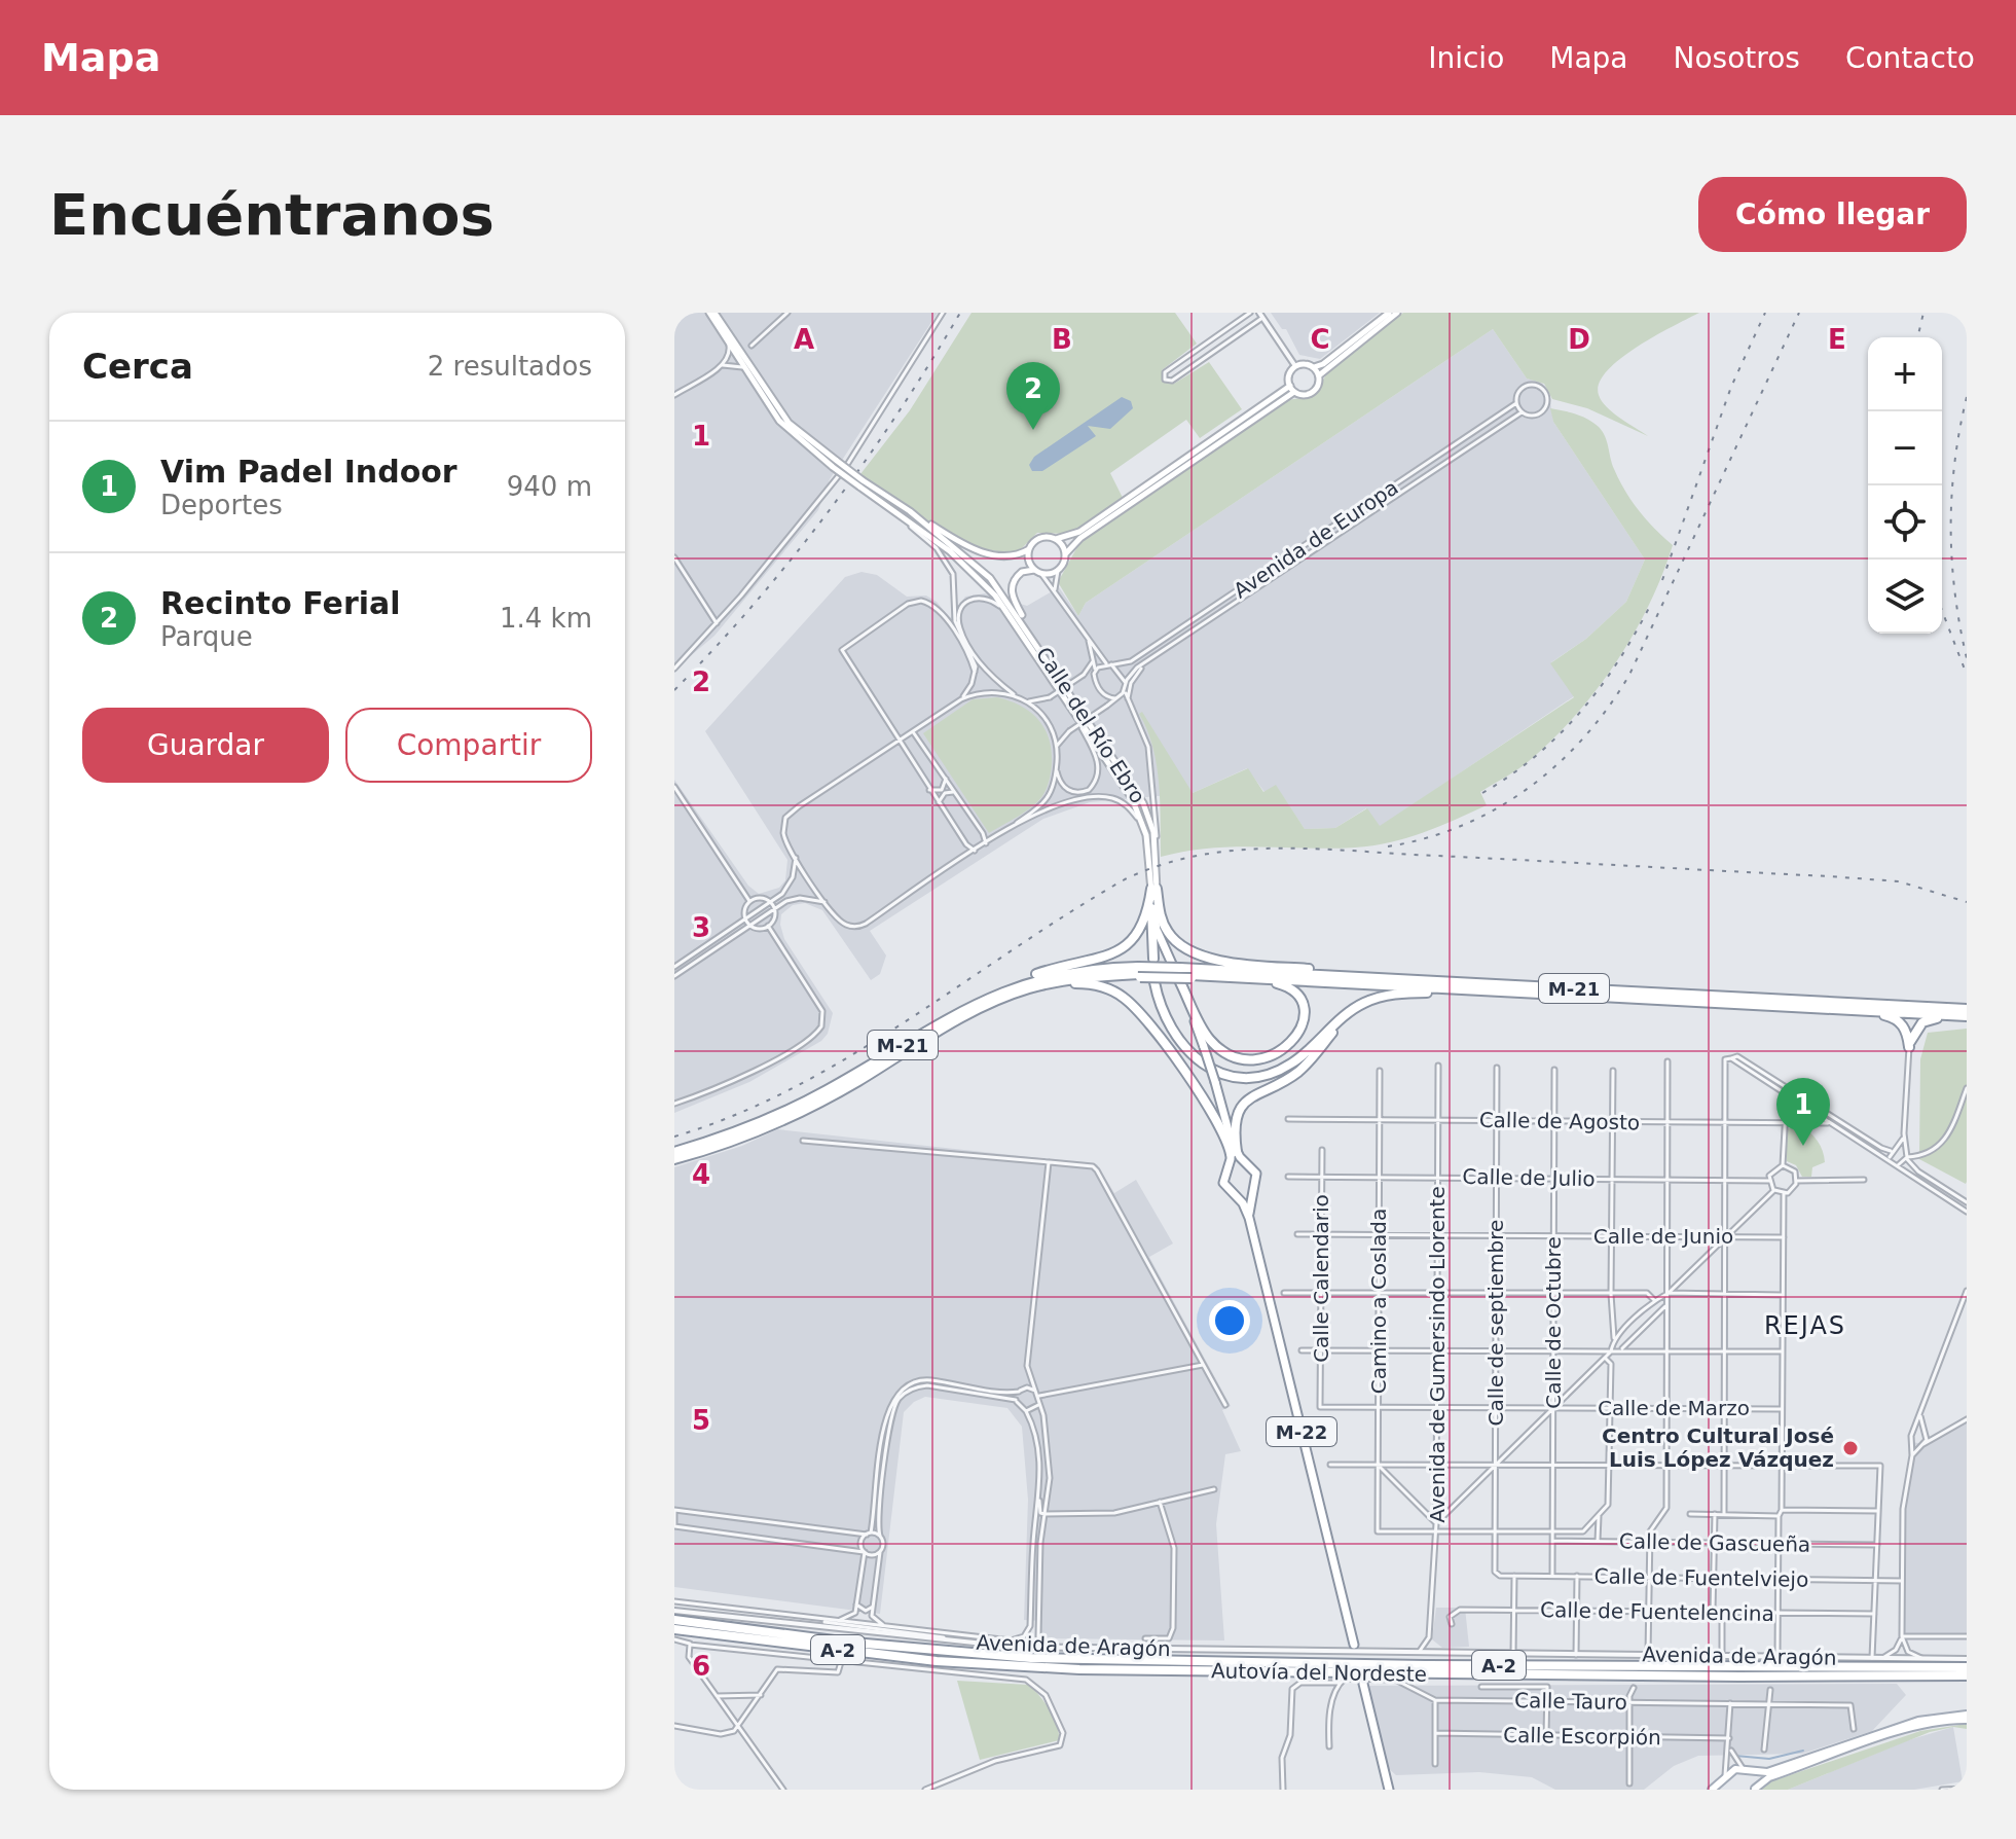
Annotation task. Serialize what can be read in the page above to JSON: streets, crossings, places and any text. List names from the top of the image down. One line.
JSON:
{"streets":{"highway":["M-21","M-22","A-2","Autovía del Nordeste"],"main road":["Calle del Río Ebro"],"street":["Avenida de Europa","Calle de Agosto","Calle de Julio","Calle de Junio","Calle Calendario","Camino a Coslada","Calle de septiembre","Calle de Octubre","Avenida de Gumersindo Llorente","Calle de Marzo","Calle de Gascueña","Calle de Fuentelviejo","Calle de Fuentelencina","Avenida de Aragón","Calle Tauro","Calle Escorpión"]},"crossings":[["Calle del Río Ebro","M-22"],["Calle de Agosto","Camino a Coslada"],["Calle de Agosto","Calle de septiembre"],["Calle de Agosto","Calle de Octubre"],["Calle de Agosto","Avenida de Gumersindo Llorente"],["Calle de Julio","Calle Calendario"],["Calle de Julio","Camino a Coslada"],["Calle de Julio","Calle de septiembre"],["Calle de Julio","Calle de Octubre"],["Calle de Julio","Avenida de Gumersindo Llorente"],["Calle de Junio","Calle Calendario"],["Calle de Junio","Camino a Coslada"],["Calle de Junio","Calle de septiembre"],["Calle de Junio","Calle de Octubre"],["Calle de Junio","Avenida de Gumersindo Llorente"],["Calle Calendario","Calle de Marzo"],["Camino a Coslada","Avenida de Gumersindo Llorente"],["Camino a Coslada","Calle de Marzo"],["Calle de septiembre","Calle de Marzo"],["Calle de septiembre","Calle de Fuentelviejo"],["Calle de Octubre","Calle de Marzo"],["Calle de Octubre","Calle de Gascueña"],["Calle de Octubre","Calle de Fuentelviejo"],["Avenida de Gumersindo Llorente","Calle de Marzo"]],"districts":["REJAS"],"places":["Centro Cultural José Luis López Vázquez"],"page":{"header":"Mapa","nav":["Inicio","Mapa","Nosotros","Contacto"],"buttons":["Cómo llegar",["Guardar","Compartir"]],"title":"Encuéntranos","heading":["Cerca","2 resultados"],"map_buttons":["+","−"],"pins":["2","1"],"list":[{"mark":"1","name":"Vim Padel Indoor","note":"Deportes","value":"940 m"},{"mark":"2","name":"Recinto Ferial","note":"Parque","value":"1.4 km"}]},"grid":{"columns":["A","B","C","D","E"],"rows":["1","2","3","4","5","6"]}}
